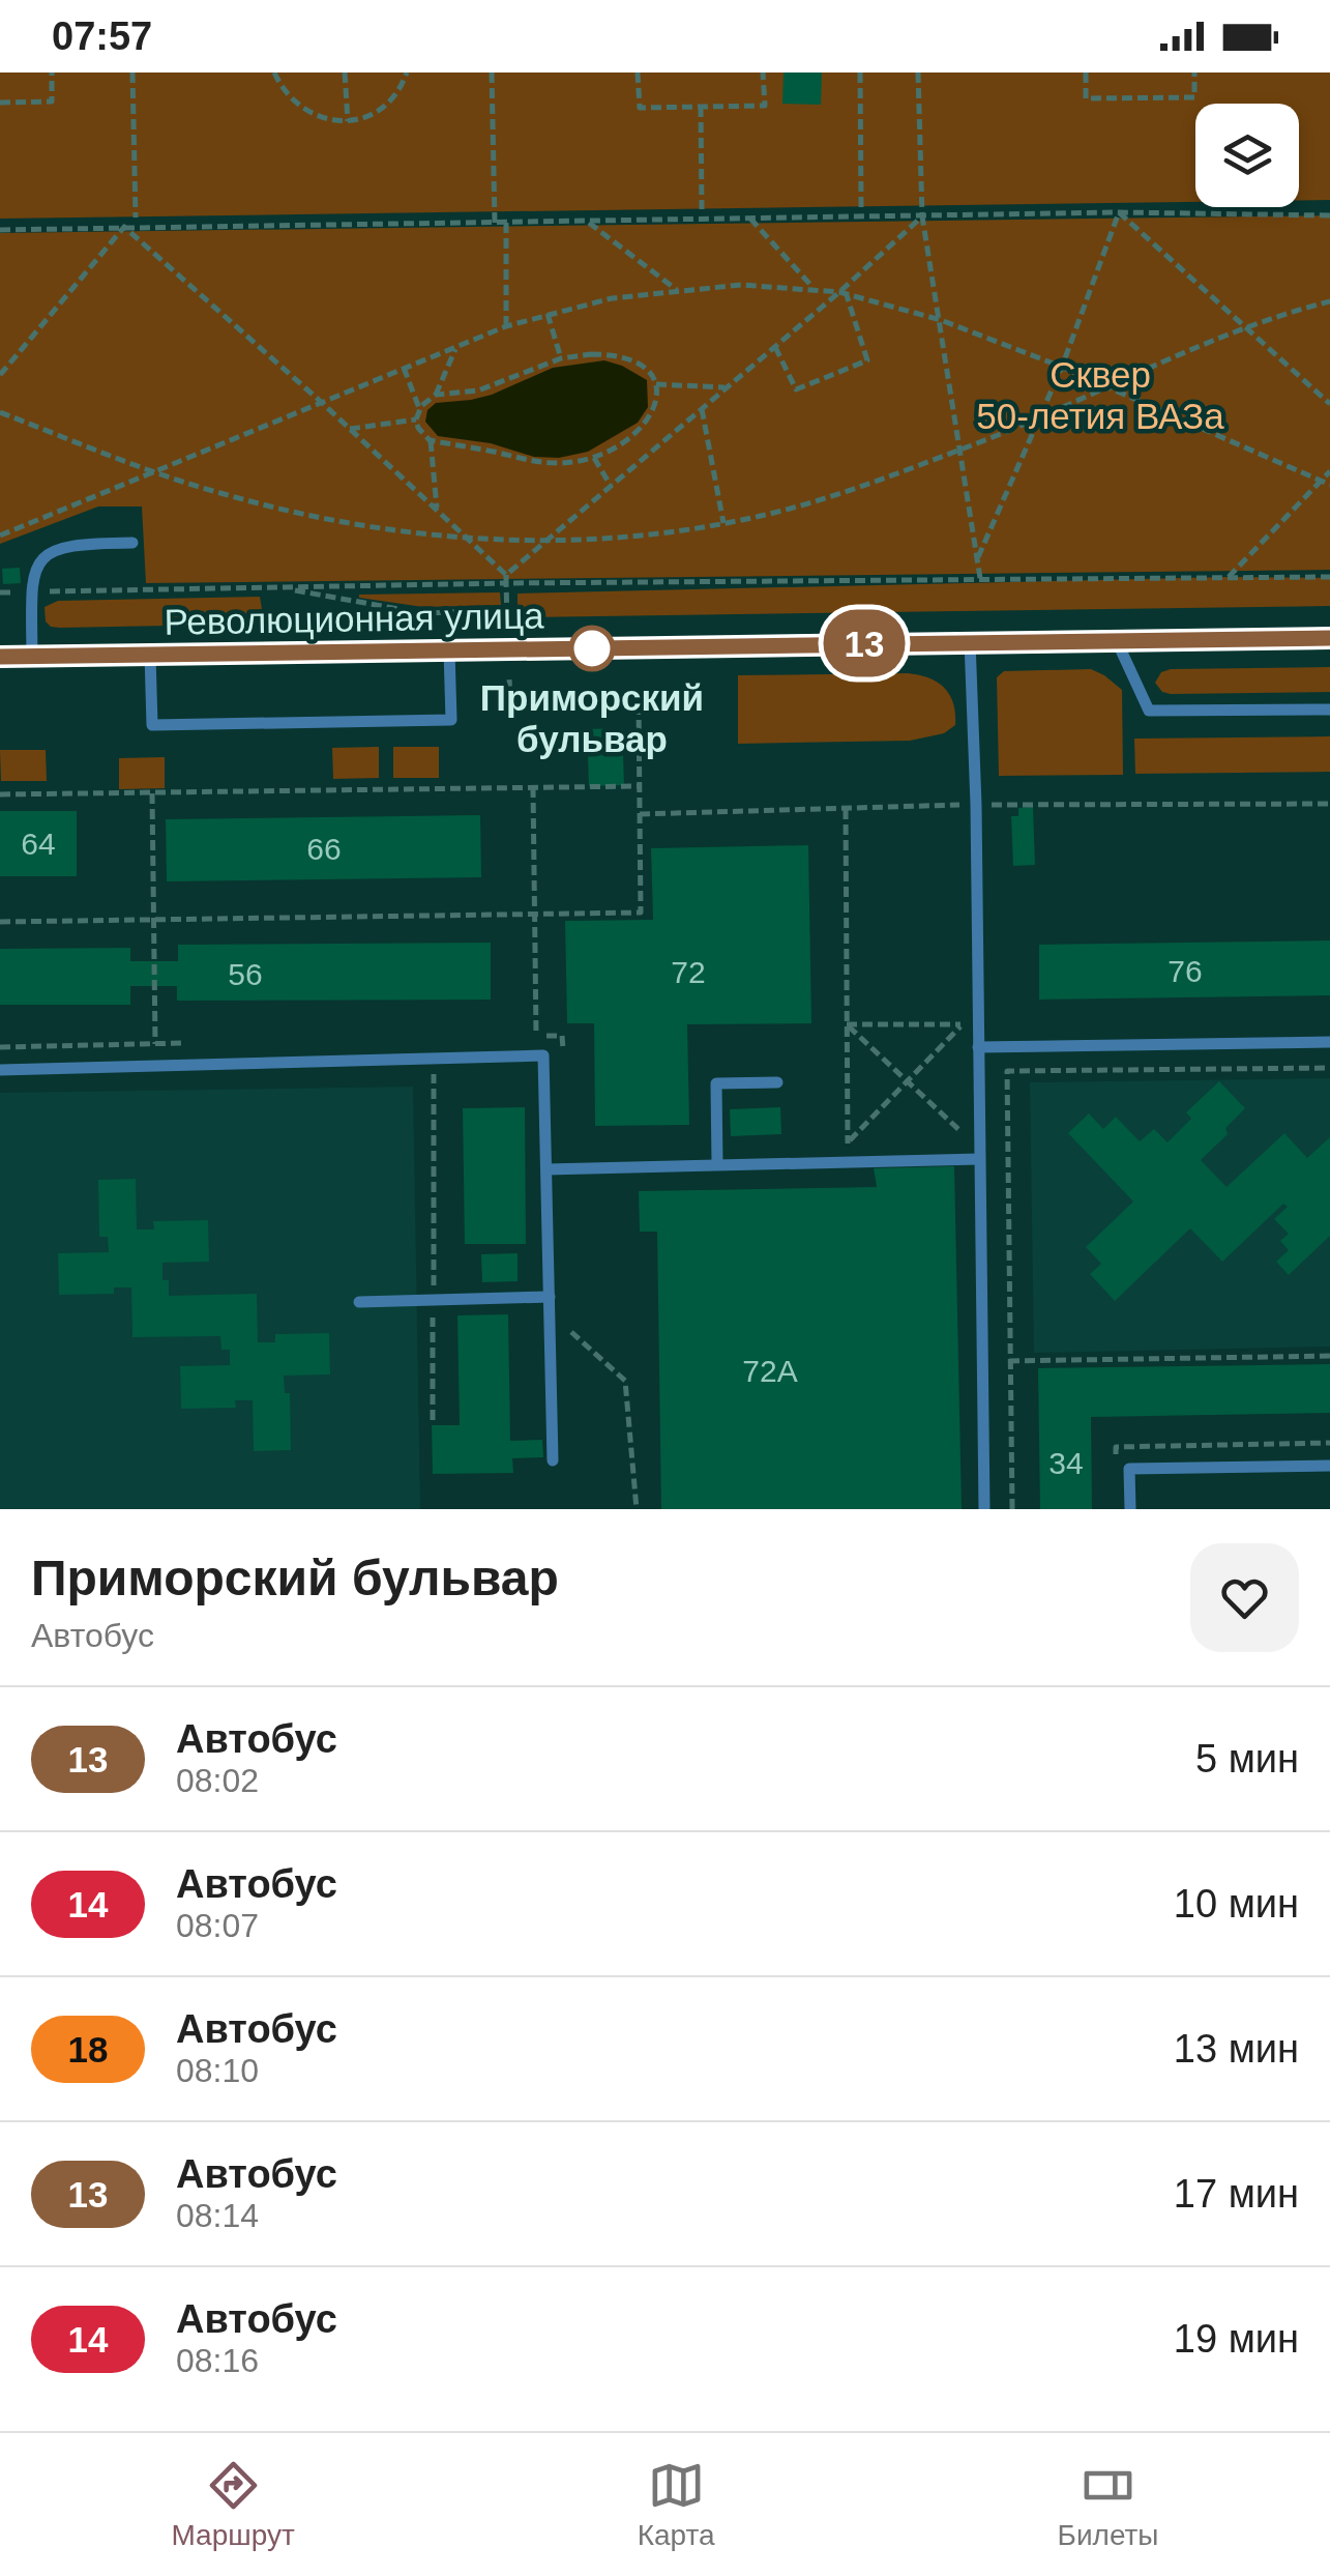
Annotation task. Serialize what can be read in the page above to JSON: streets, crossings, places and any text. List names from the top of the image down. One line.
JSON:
{"streets":{"main road":["Революционная улица"]},"parks":["Сквер 50-летия ВАЗа"],"places":["Приморский бульвар"],"lines":["bus line 13"],"house_numbers":["64","66","76","72","56","72А","34"],"page":{"status":"07:57","on_map":"13","heading":["Приморский бульвар","Автобус"],"list":[{"mark":"13","name":"Автобус","note":"08:02","value":"5 мин"},{"mark":"14","name":"Автобус","note":"08:07","value":"10 мин"},{"mark":"18","name":"Автобус","note":"08:10","value":"13 мин"},{"mark":"13","name":"Автобус","note":"08:14","value":"17 мин"},{"mark":"14","name":"Автобус","note":"08:16","value":"19 мин"}],"tabs":["Маршрут","Карта","Билеты"]}}
